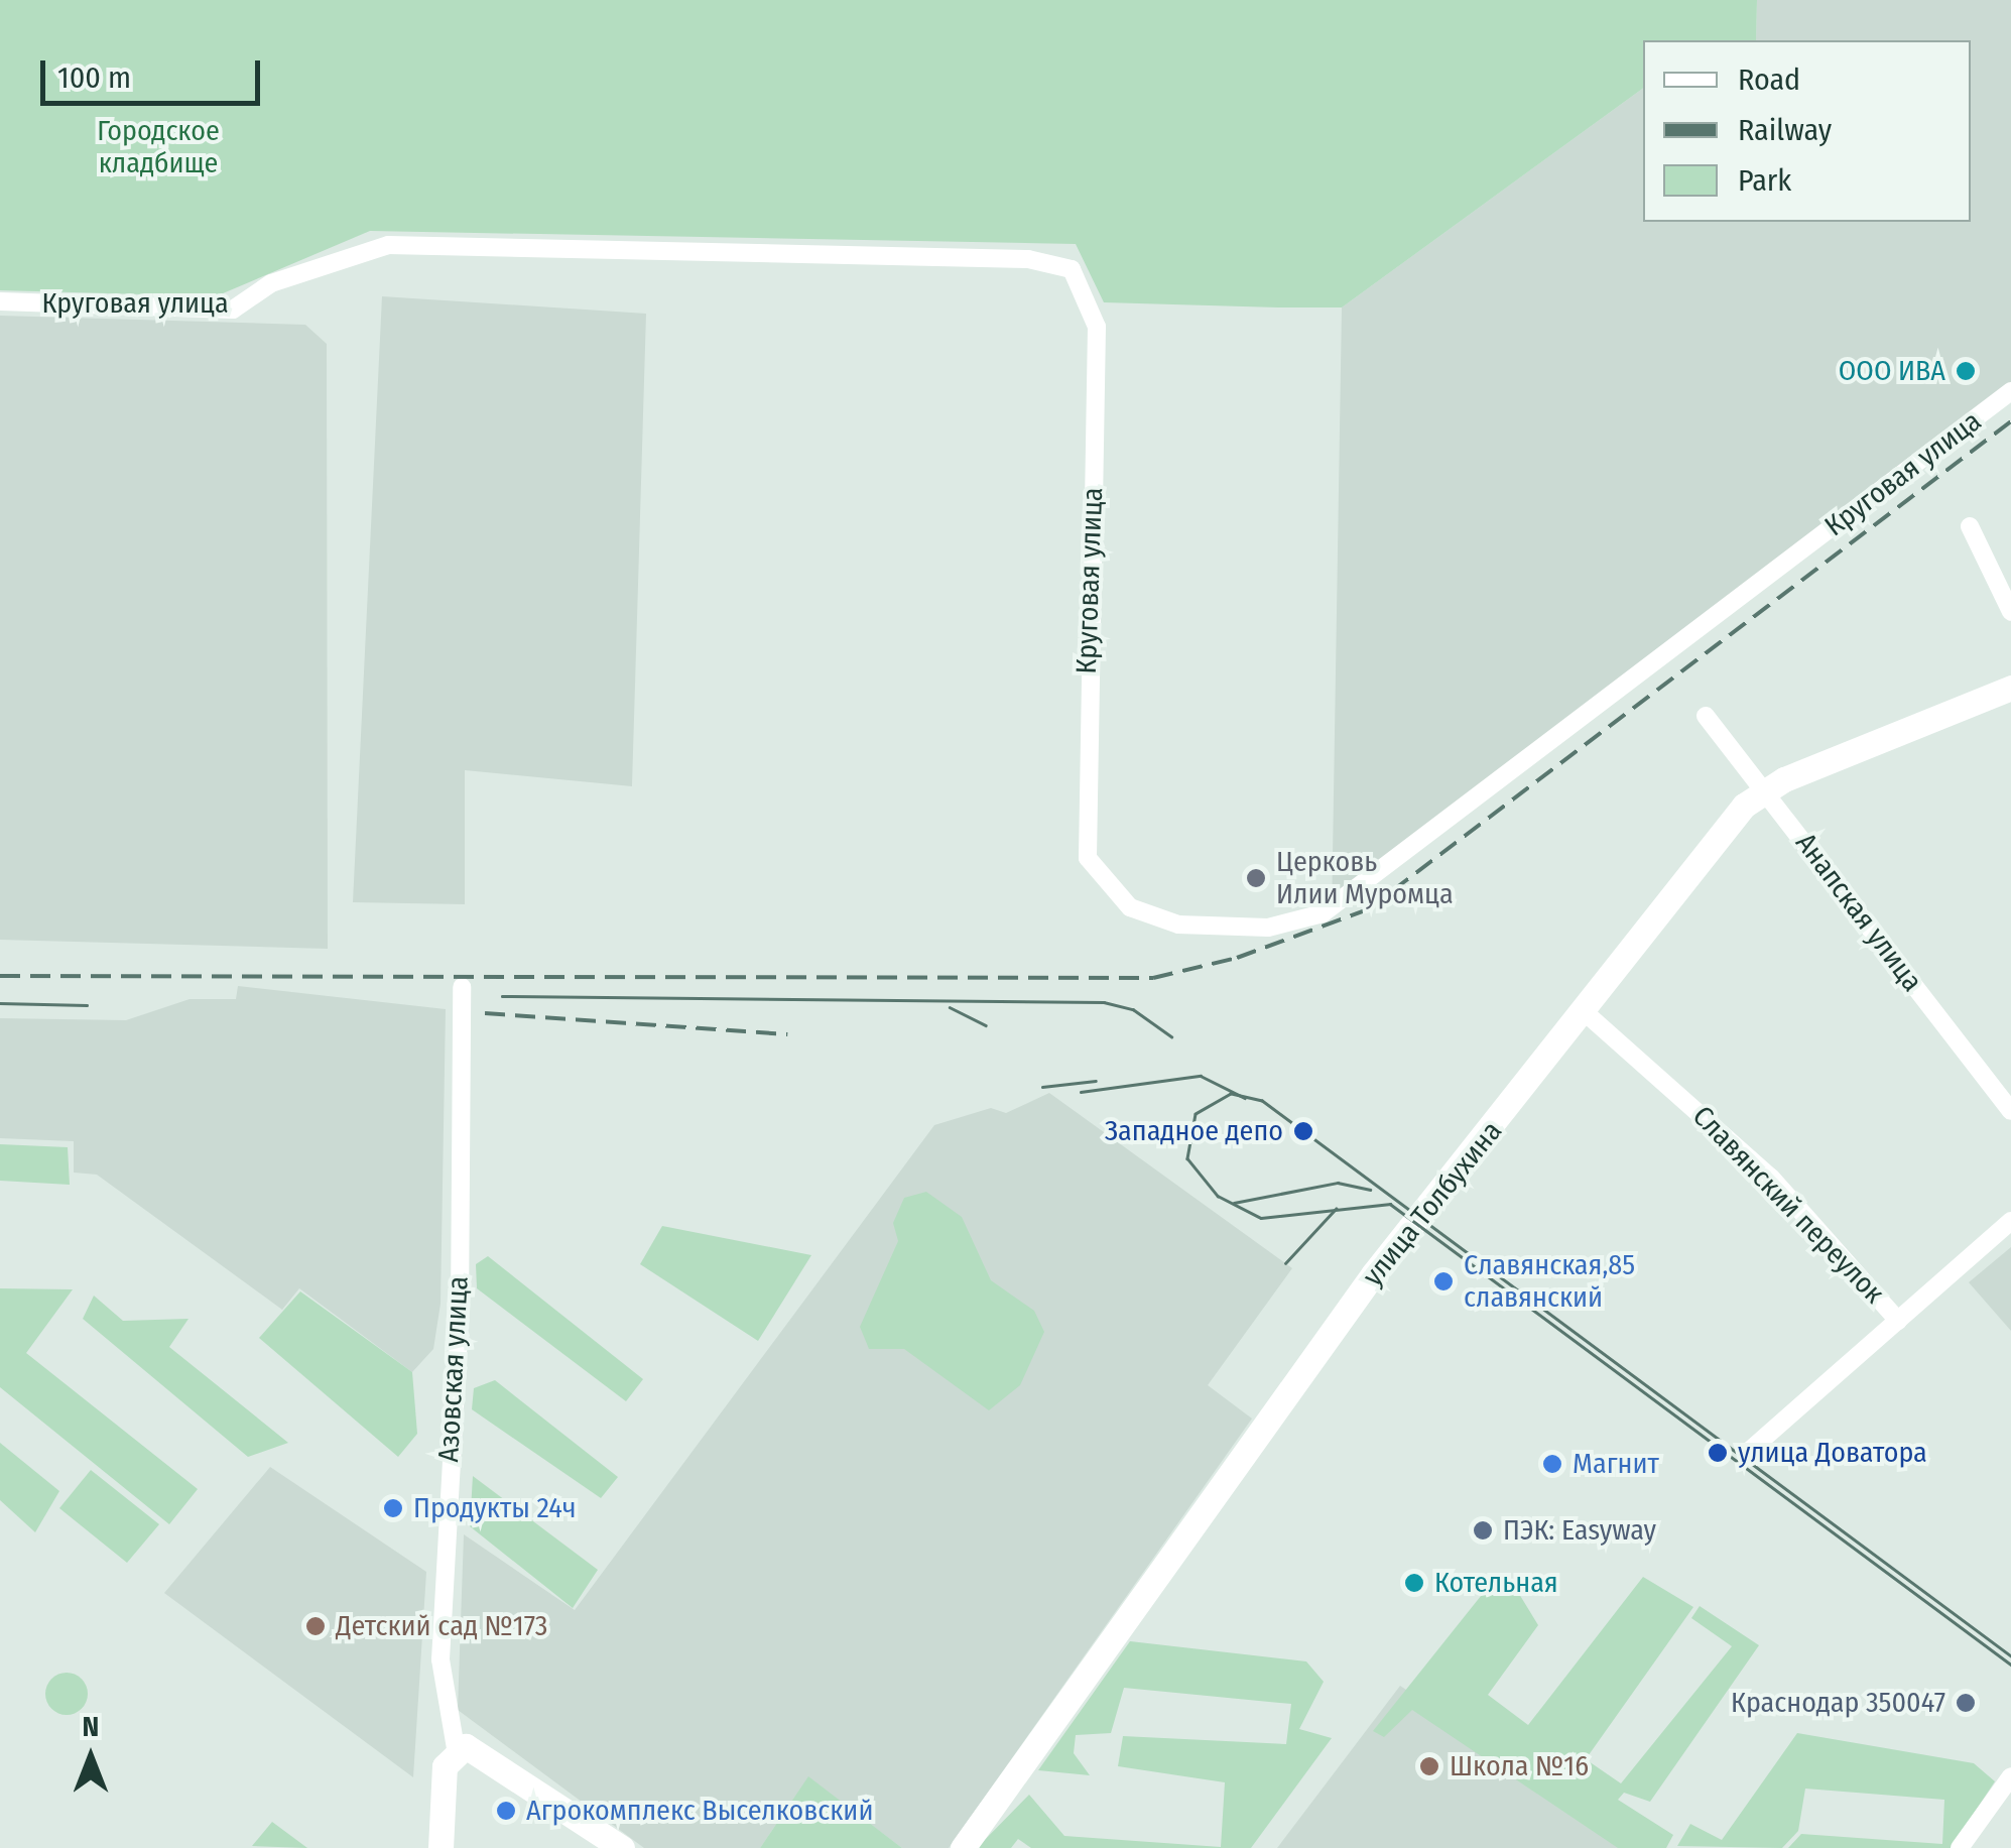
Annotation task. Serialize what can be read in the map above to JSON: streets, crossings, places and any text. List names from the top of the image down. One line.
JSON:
{"streets":{"street":["Круговая улица","Анапская улица","улица Толбухина","Славянский переулок","Азовская улица"]},"crossings":[["Анапская улица","улица Толбухина"],["улица Толбухина","Славянский переулок"]],"parks":["Городское кладбище"],"places":["ООО ИВА","Церковь Илии Муромца","Западное депо","Славянская,85 славянский","улица Доватора","Магнит","Продукты 24ч","ПЭК: Easyway","Котельная","Детский cад №173","Краснодар 350047","Школа №16","Агрокомплекс Выселковский"],"legend":["Road","Railway","Park"],"scale_bar":"100 m","north":"top"}
